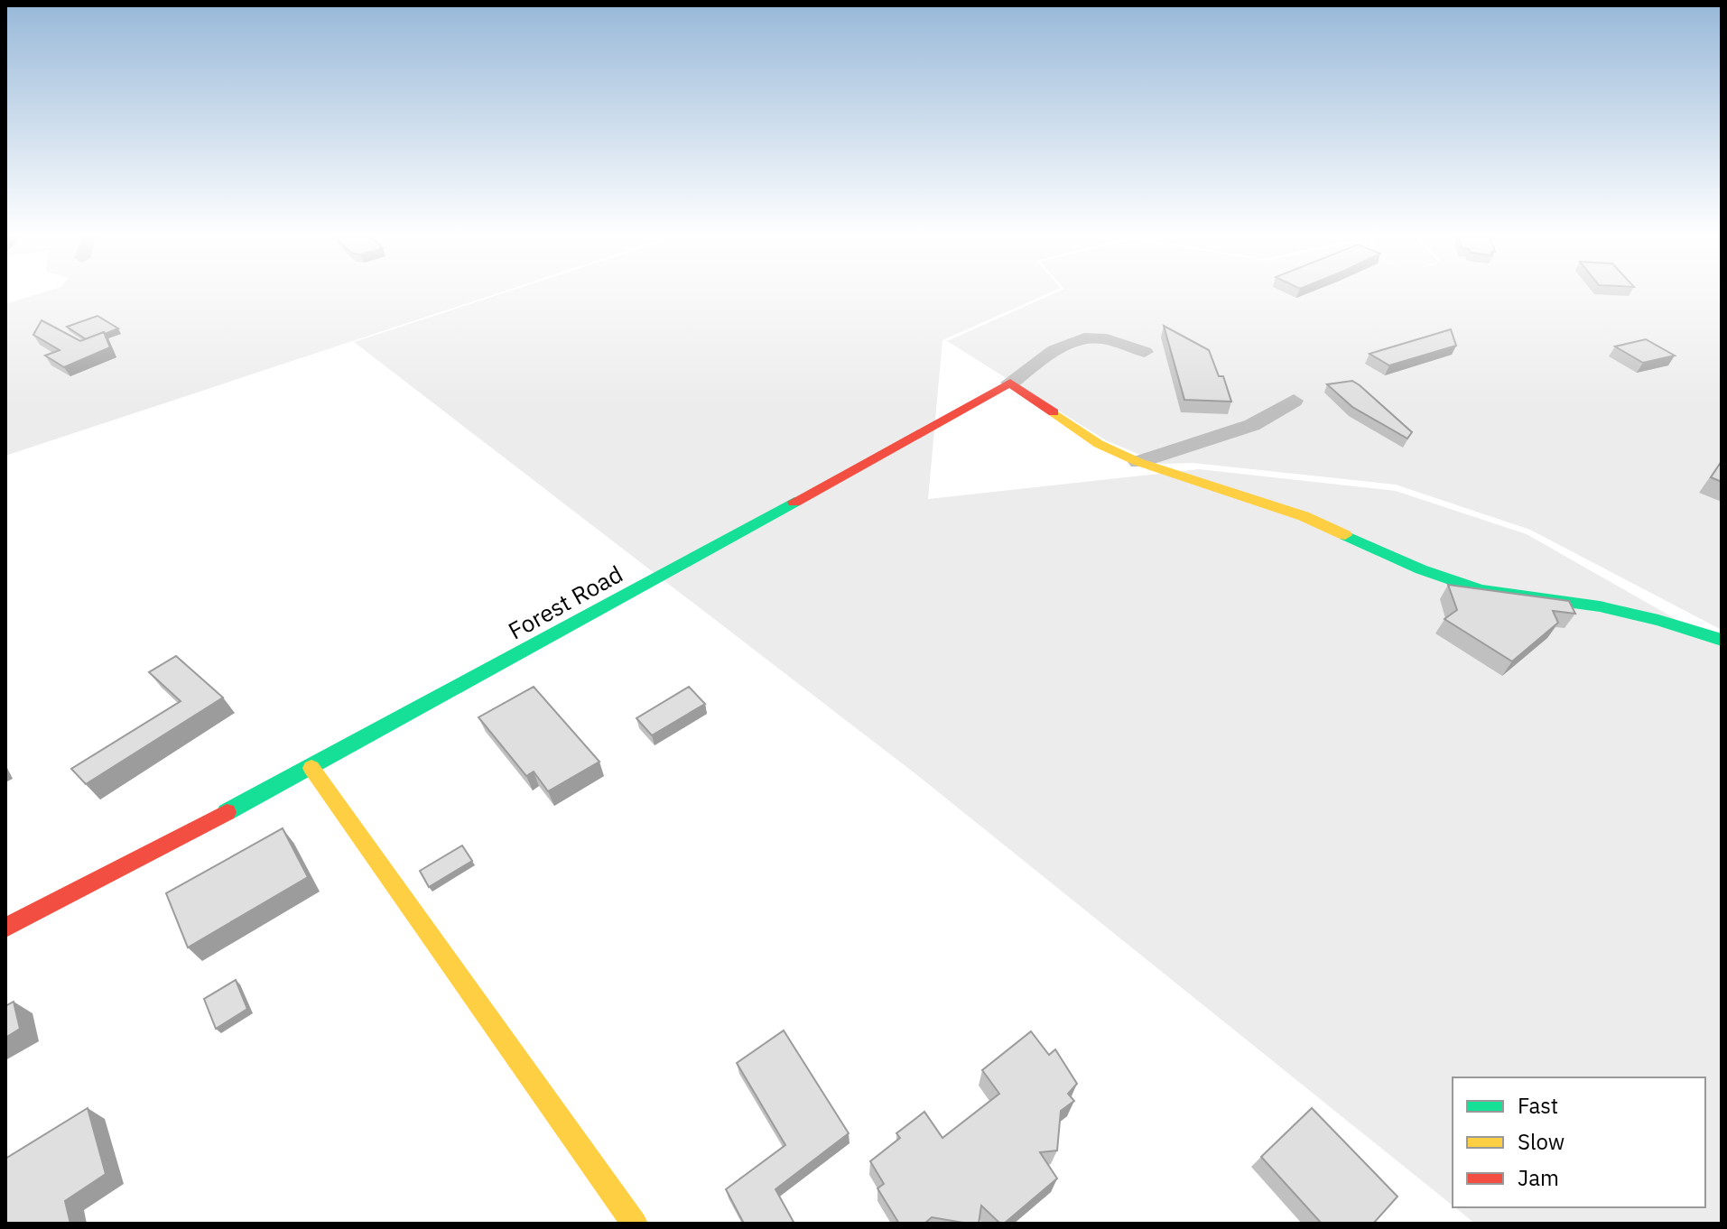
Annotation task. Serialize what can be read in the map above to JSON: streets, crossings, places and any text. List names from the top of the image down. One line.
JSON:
{"streets":{"street":["Forest Road"]},"legend":["Fast","Slow","Jam"]}
